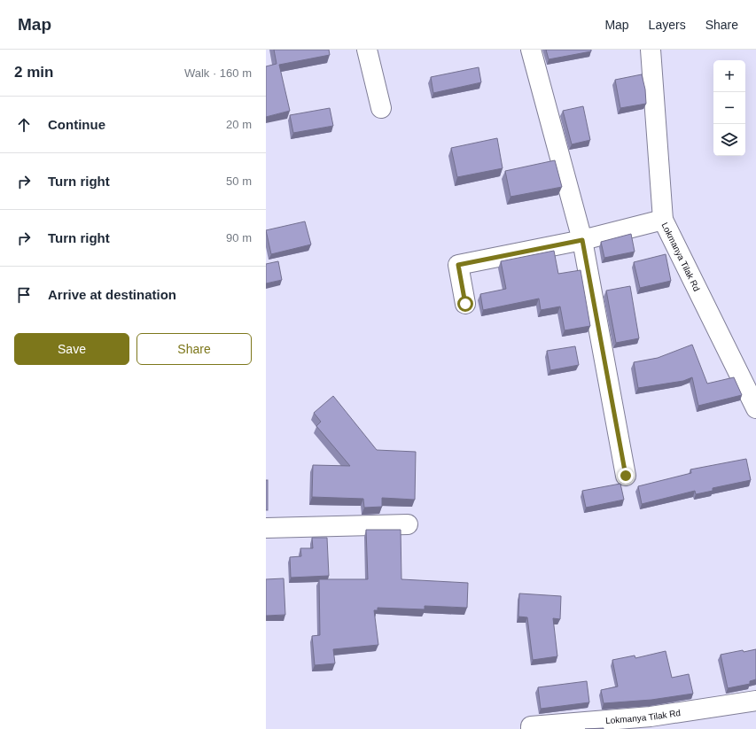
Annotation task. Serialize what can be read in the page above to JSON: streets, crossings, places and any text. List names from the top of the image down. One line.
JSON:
{"streets":{"street":["Lokmanya Tilak Rd"]},"page":{"header":"Map","nav":["Map","Layers","Share"],"heading":["2 min","Walk · 160 m"],"map_buttons":["+","−"],"list":[["Continue","20 m"],["Turn right","50 m"],["Turn right","90 m"],"Arrive at destination"],"buttons":["Save","Share"]}}
